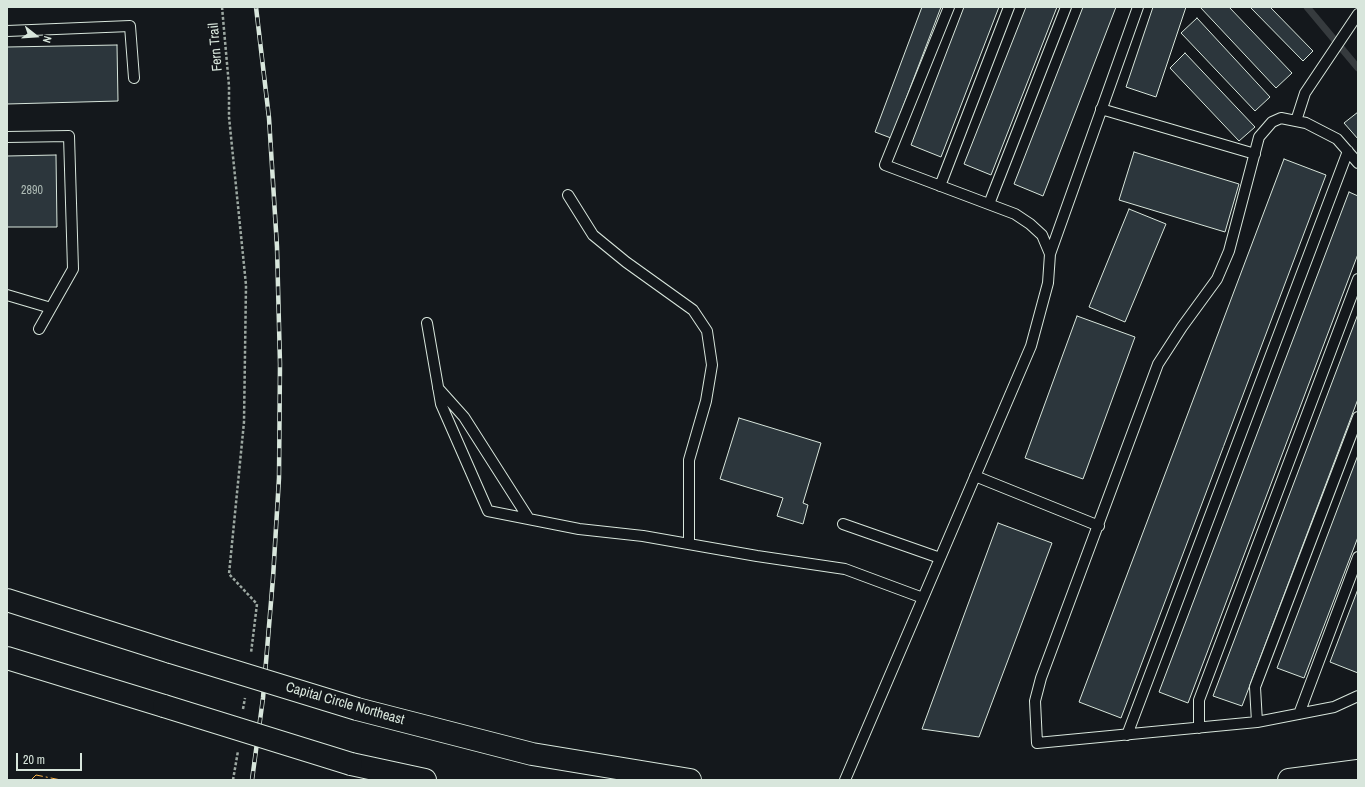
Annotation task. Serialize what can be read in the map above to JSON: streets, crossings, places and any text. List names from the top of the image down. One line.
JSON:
{"streets":{"main road":["Capital Circle Northeast"],"path":["Fern Trail"]},"house_numbers":["2890"],"scale_bar":"20 m","north":"right"}
